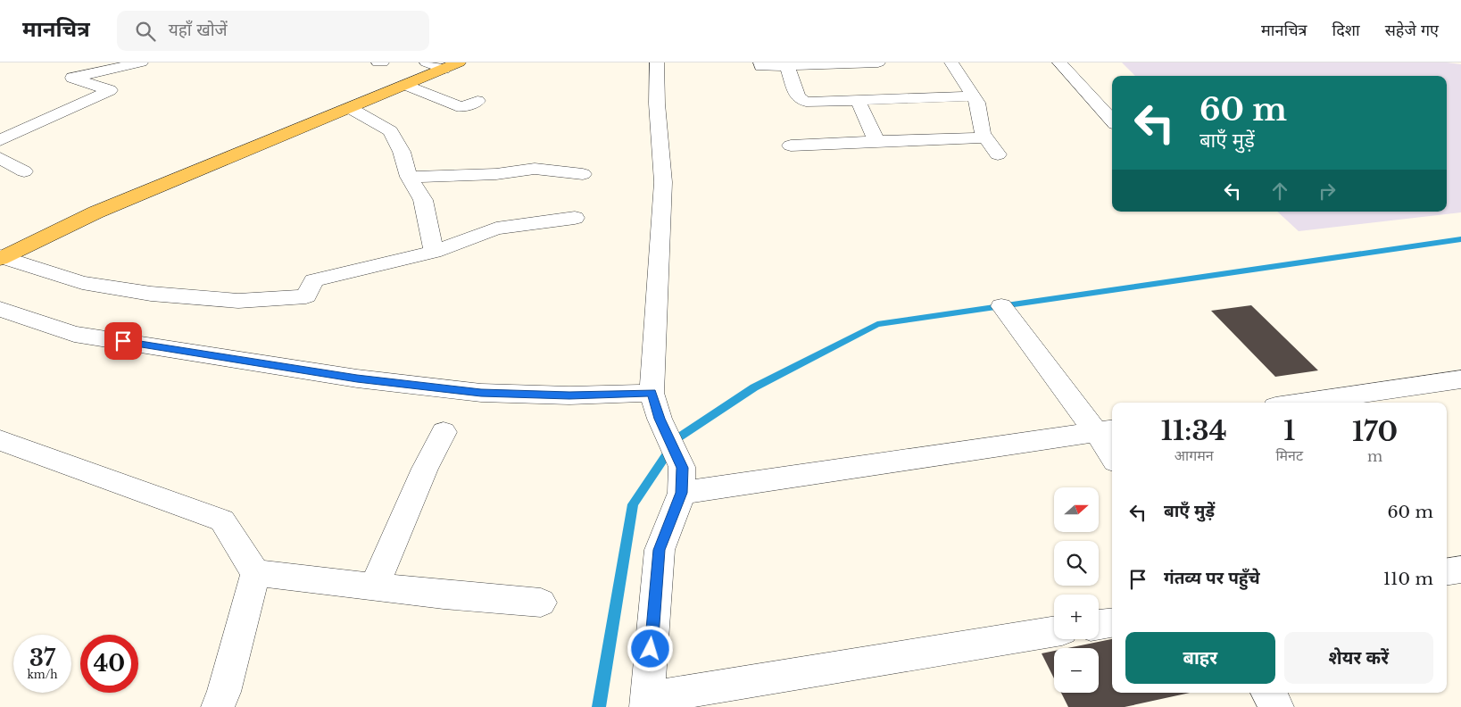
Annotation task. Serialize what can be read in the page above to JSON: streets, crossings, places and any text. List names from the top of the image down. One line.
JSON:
{"north":"right","page":{"header":"मानचित्र","search":"यहाँ खोजें","nav":["मानचित्र","दिशा","सहेजे गए"],"turn":["60 m","बाएँ मुड़ें"],"eta":["11:34","आगमन","1","मिनट","170","m"],"list":[{"name":"बाएँ मुड़ें","value":"60 m"},{"name":"गंतव्य पर पहुँचे","value":"110 m"}],"map_buttons":["+","−"],"buttons":["बाहर","शेयर करें"],"speed":"37 km/h","limit":"40"}}
